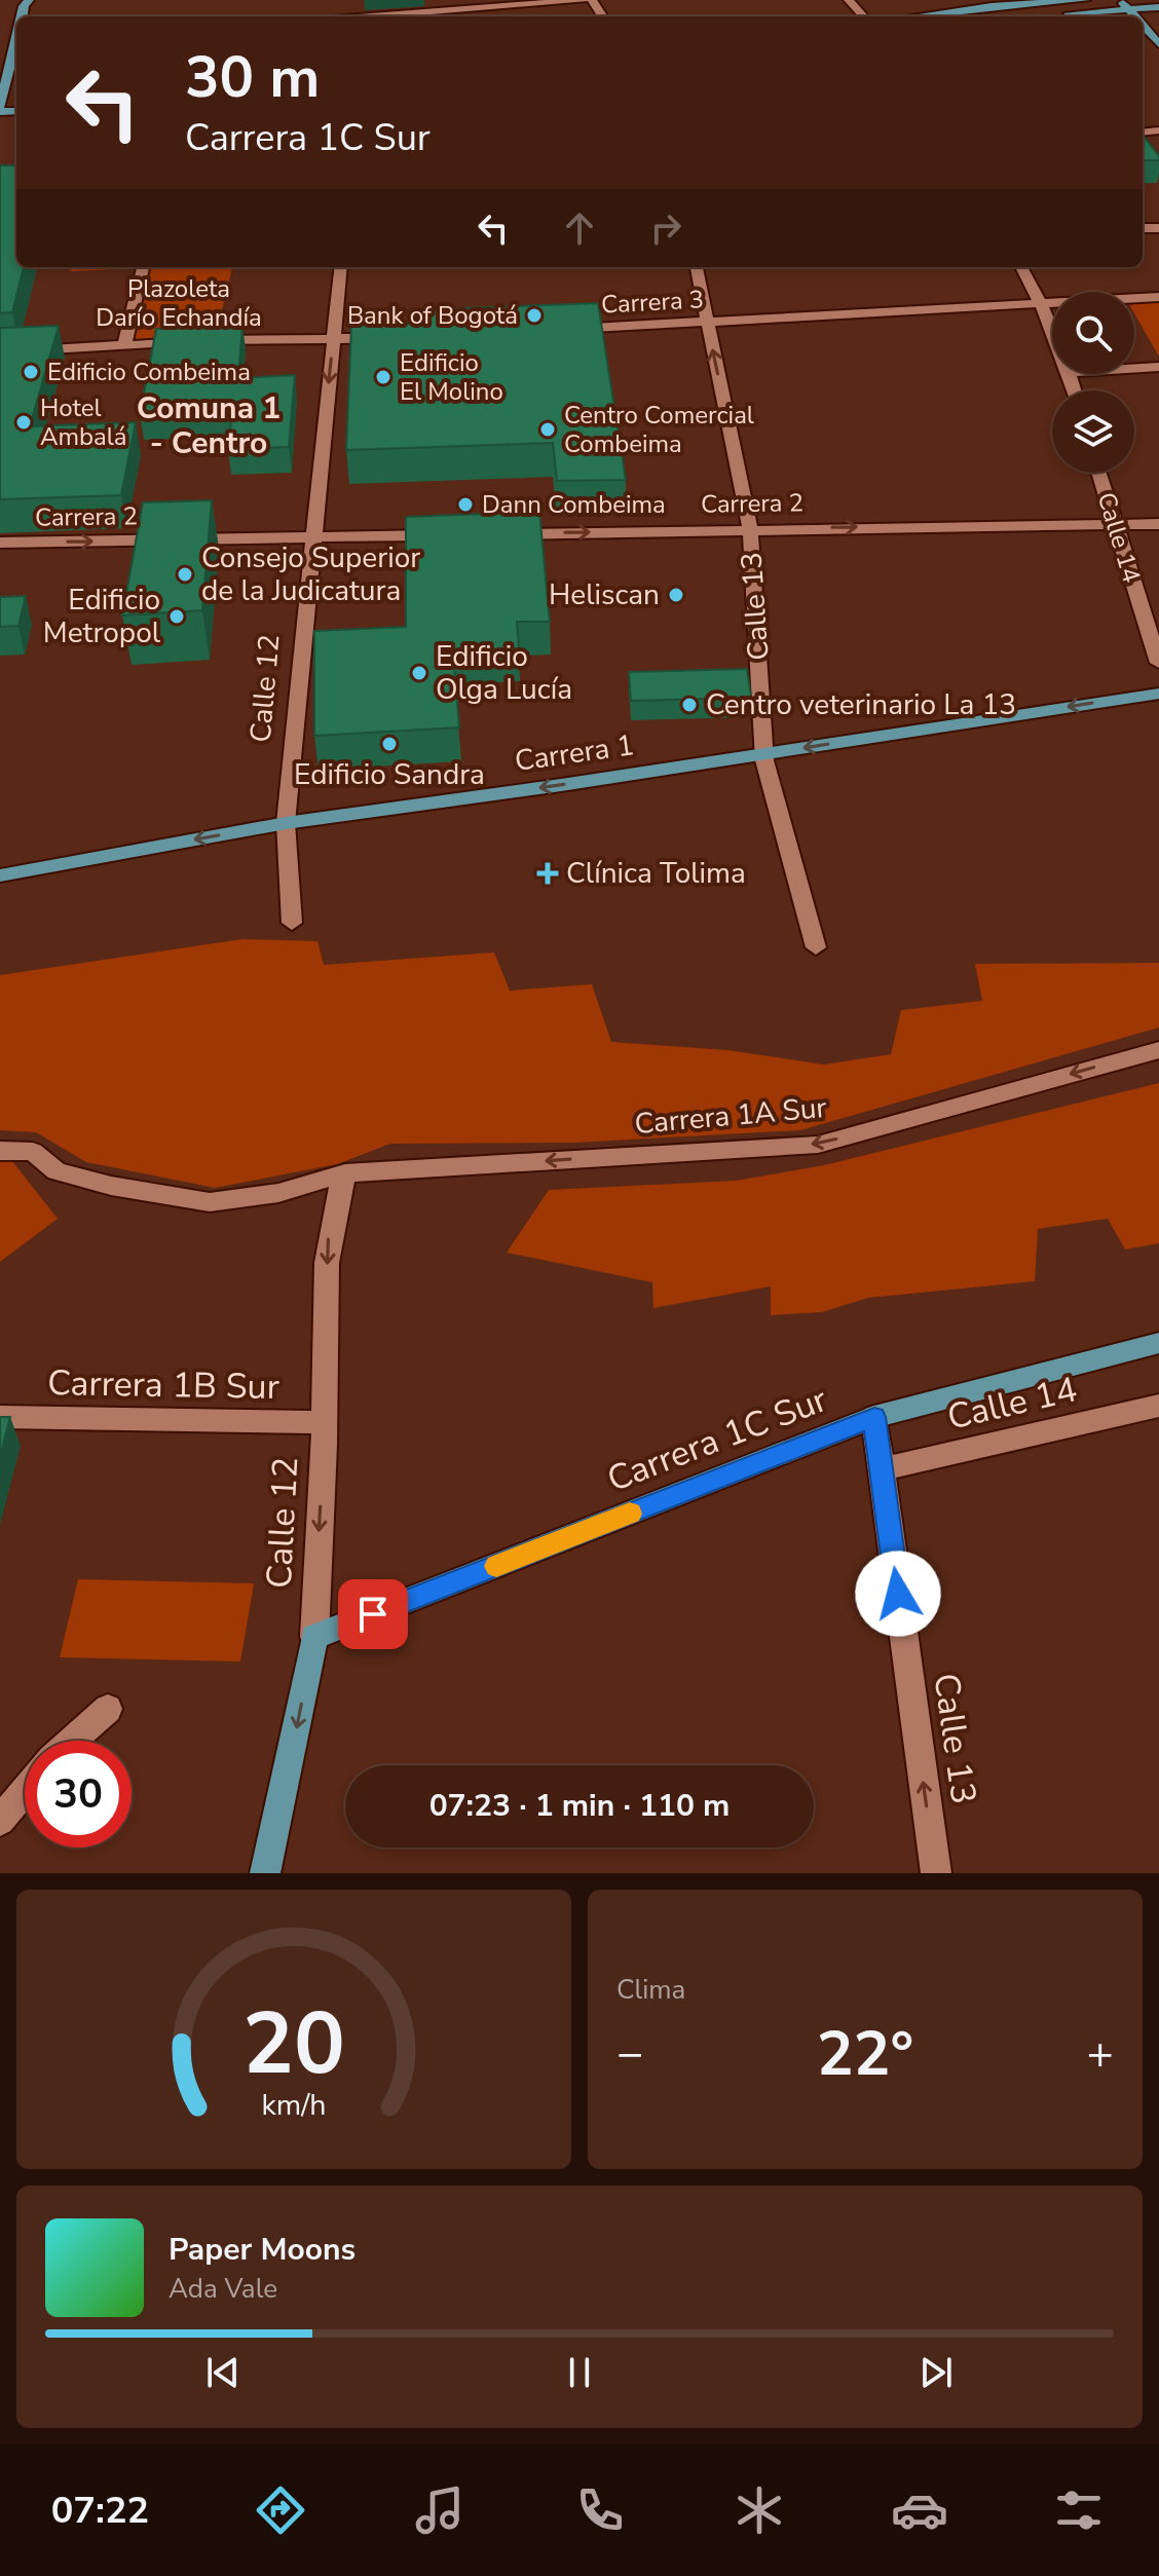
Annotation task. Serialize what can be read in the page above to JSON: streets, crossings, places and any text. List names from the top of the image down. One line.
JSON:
{"streets":{"main road":["Calle 12","Carrera 1","Carrera 1C Sur"],"street":["Carrera 3","Carrera 2","Calle 14","Calle 13","Carrera 1A Sur","Carrera 1B Sur"]},"crossings":[["Carrera 3","Calle 13"],["Carrera 2","Calle 14"],["Carrera 2","Calle 13"],["Carrera 2","Calle 12"],["Calle 14","Calle 13"],["Calle 13","Carrera 1"],["Calle 13","Carrera 1C Sur"],["Calle 12","Carrera 1"],["Calle 12","Carrera 1A Sur"],["Calle 12","Carrera 1B Sur"],["Calle 12","Carrera 1C Sur"]],"one_way":["Carrera 2","Calle 13","Calle 12","Carrera 1","Carrera 1A Sur"],"districts":["Comuna 1 - Centro"],"parks":["Plazoleta Darío Echandía"],"places":{"other":["Bank of Bogotá","Edificio Combeima","Edificio El Molino","Hotel Ambalá","Centro Comercial Combeima","Dann Combeima","Consejo Superior de la Judicatura","Heliscan","Edificio Metropol","Edificio Olga Lucía","Centro veterinario La 13","Edificio Sandra"],"health":["Clínica Tolima"]},"page":{"turn":["30 m","Carrera 1C Sur"],"limit":"30","trip":"07:23 · 1 min · 110 m","tile":"Clima","heat":["−","22°","+"],"song":["Paper Moons","Ada Vale"],"tabs":"07:22","gauge":["20","km/h"]}}
